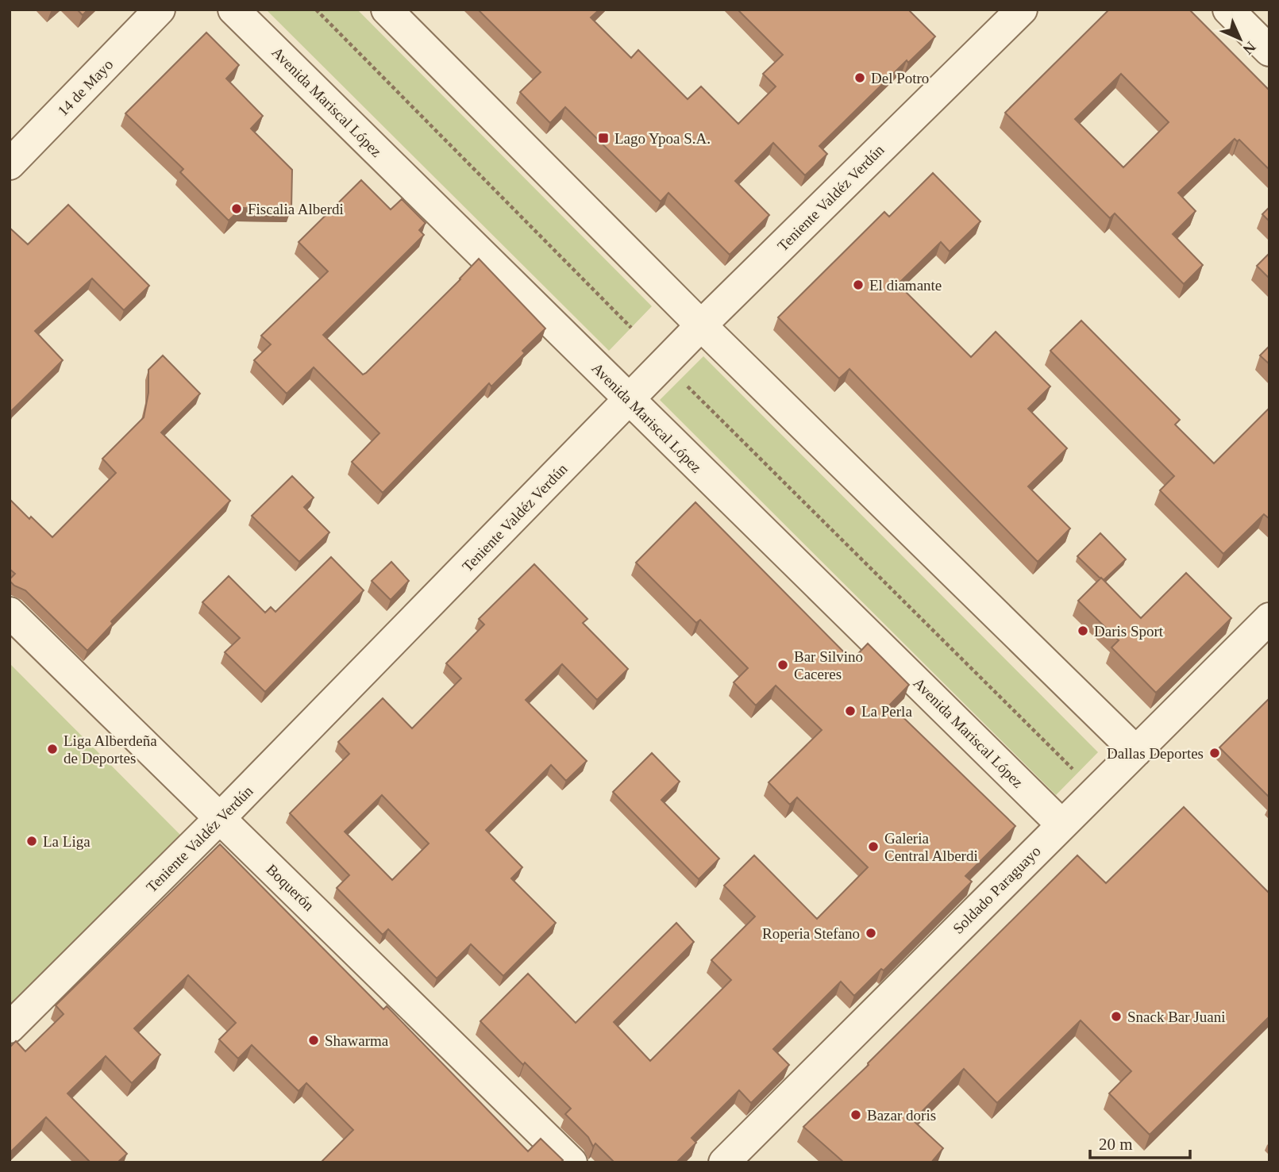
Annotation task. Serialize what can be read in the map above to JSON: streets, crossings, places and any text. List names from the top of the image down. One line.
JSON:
{"streets":{"street":["14 de Mayo","Avenida Mariscal López","Teniente Valdéz Verdún","Boquerón","Soldado Paraguayo"]},"crossings":[["Avenida Mariscal López","Teniente Valdéz Verdún"],["Avenida Mariscal López","Soldado Paraguayo"],["Teniente Valdéz Verdún","Boquerón"]],"places":{"other":["Del Potro","Fiscalia Alberdi","El diamante","Daris Sport","Bar Silvino Caceres","La Perla","Liga Alberdeña de Deportes","Dallas Deportes","La Liga","Galeria Central Alberdi","Roperia Stefano","Snack Bar Juani","Shawarma","Bazar doris"],"transit":["Lago Ypoa S.A."]},"scale_bar":"20 m","north":"bottom right"}
